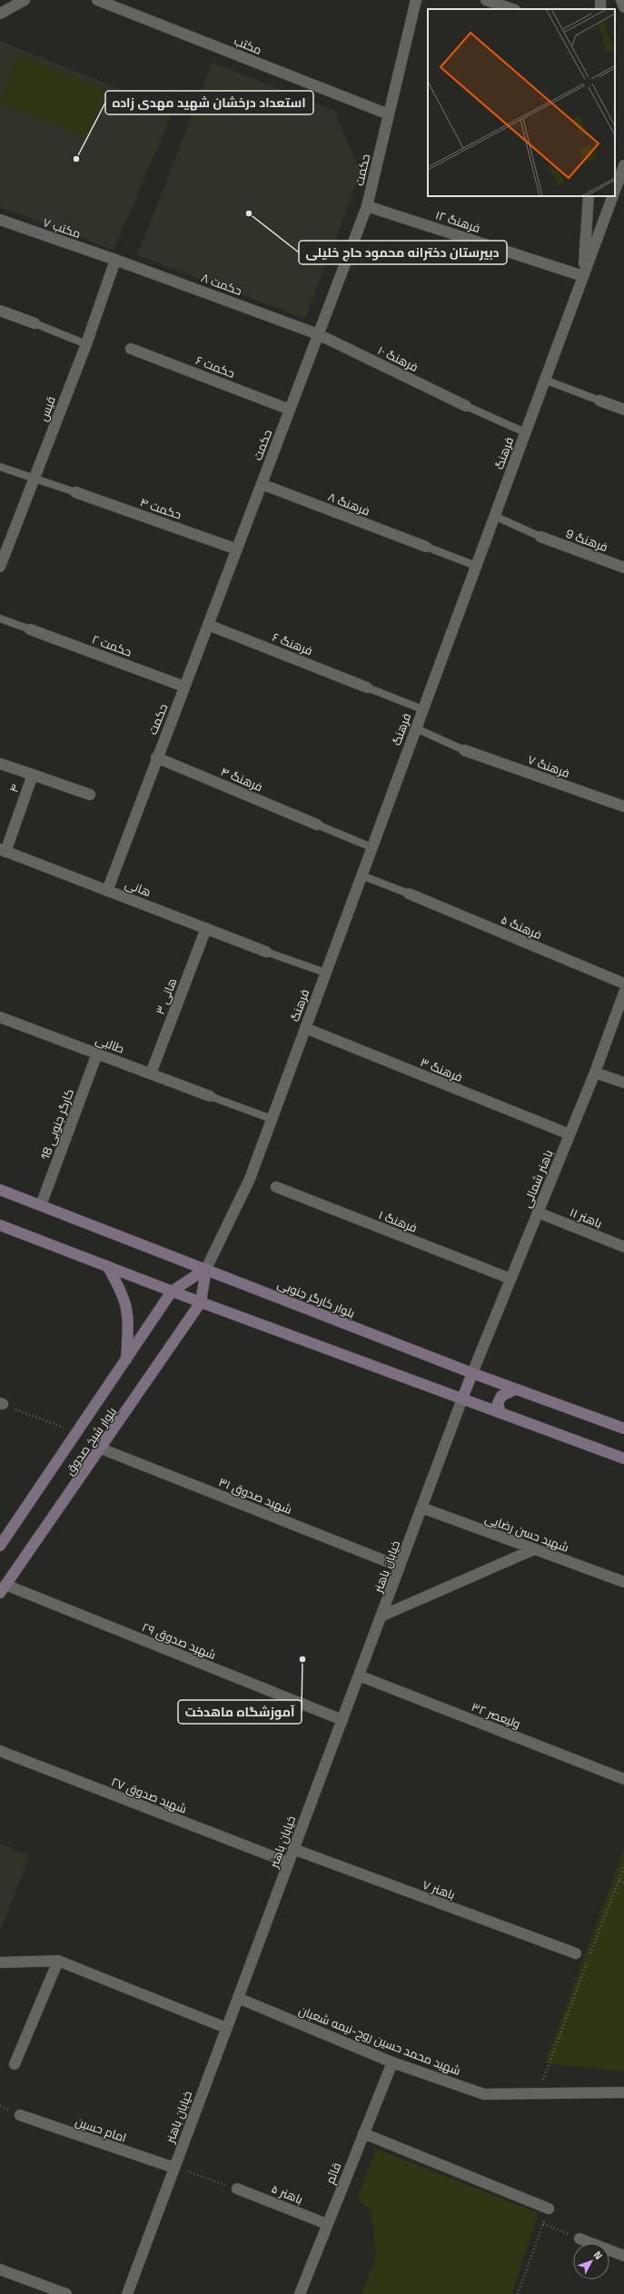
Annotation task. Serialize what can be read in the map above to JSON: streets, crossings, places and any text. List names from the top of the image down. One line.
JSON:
{"streets":{"main road":["بلوار کارگر جنوبی","بلوار شیخ صدوق"],"street":["مکتب","حکمت","فرهنگ ۱۲","مکتب ۷","حکمت ۸","فرهنگ ۱۰","حکمت ۶","قیس","فرهنگ","فرهنگ ۸","حکمت ۴","فرهنگ 9","فرهنگ ۶","حکمت ۲","فرهنگ ۷","فرهنگ ۴","۴","هانی","فرهنگ ۵","هانی ۳","طالبی","فرهنگ ۳","کارگر جنوبی 18","باهنر شمالی","باهنر ۱۱","فرهنگ ۱","شهید صدوق ۳۱","شهید حسن رضایی","خیابان باهنر","شهید صدوق ۲۹","ولیعصر ۳۲","شهید صدوق ۲۷","باهنر ۷","شهید محمد حسین روح-نیمه شعبان","امام حسین","قائم","باهنر ۵"]},"crossings":[["مکتب","حکمت"],["حکمت","فرهنگ ۱۲"],["حکمت","حکمت ۸"],["حکمت","فرهنگ ۱۰"],["حکمت","حکمت ۶"],["حکمت","فرهنگ ۸"],["حکمت","حکمت ۴"],["حکمت","فرهنگ ۶"],["حکمت","حکمت ۲"],["حکمت","فرهنگ ۴"],["حکمت","هانی"],["فرهنگ ۱۲","فرهنگ"],["مکتب ۷","حکمت ۸"],["مکتب ۷","قیس"],["حکمت ۸","فرهنگ ۱۰"],["حکمت ۸","قیس"],["فرهنگ","فرهنگ ۳"],["فرهنگ","بلوار کارگر جنوبی"],["۴","هانی"],["هانی","هانی ۳"],["هانی ۳","طالبی"],["طالبی","کارگر جنوبی 18"],["فرهنگ ۳","باهنر شمالی"],["کارگر جنوبی 18","بلوار کارگر جنوبی"],["باهنر شمالی","باهنر ۱۱"],["باهنر شمالی","فرهنگ ۱"],["باهنر شمالی","بلوار کارگر جنوبی"],["بلوار شیخ صدوق","شهید صدوق ۳۱"],["بلوار شیخ صدوق","شهید صدوق ۲۹"],["شهید صدوق ۳۱","خیابان باهنر"],["شهید حسن رضایی","خیابان باهنر"],["خیابان باهنر","شهید صدوق ۲۹"],["خیابان باهنر","ولیعصر ۳۲"],["خیابان باهنر","شهید صدوق ۲۷"],["خیابان باهنر","باهنر ۷"],["خیابان باهنر","شهید محمد حسین روح-نیمه شعبان"],["خیابان باهنر","امام حسین"],["شهید محمد حسین روح-نیمه شعبان","قائم"],["قائم","باهنر ۵"]],"places":["استعداد درخشان شهید مهدی زاده","دبيرستان دخترانه محمود حاج خلیلی","آموزشگاه ماهدخت"],"north":"top right"}
